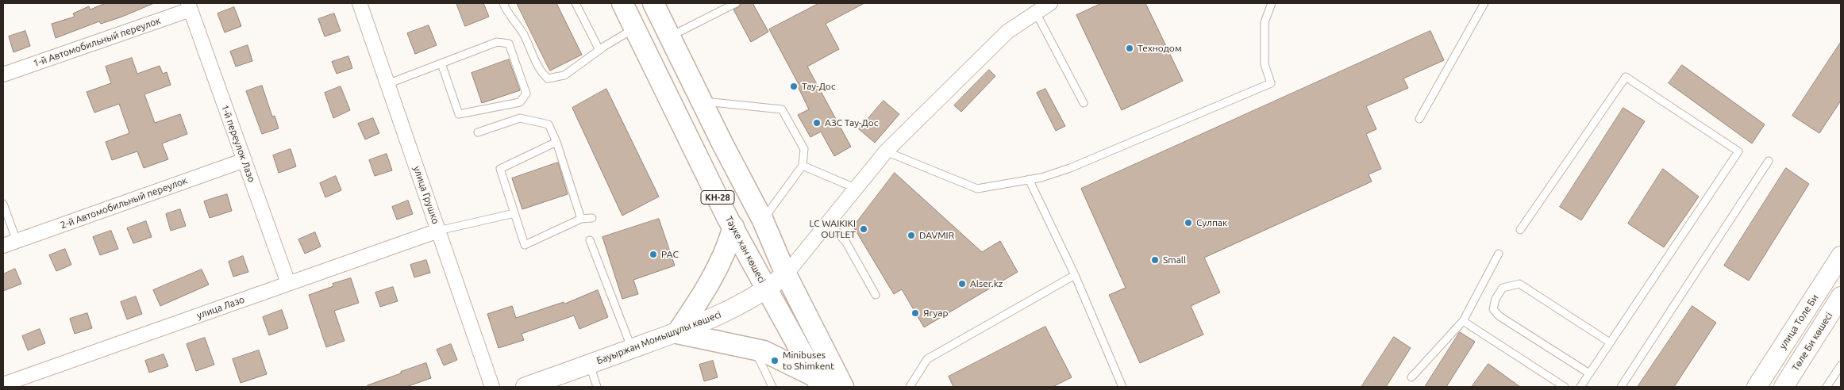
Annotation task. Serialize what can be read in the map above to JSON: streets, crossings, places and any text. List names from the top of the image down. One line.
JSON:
{"streets":{"main road":["КН-28","Тәуке хан көшесі"],"street":["1-й Автомобильный переулок","1-й переулок Лазо","улица Грушко","2-й Автомобильный переулок","улица Лазо","улица Толе Би","Бауыржан Момышұлы көшесі","Төле Би көшесі"]},"crossings":[["1-й Автомобильный переулок","1-й переулок Лазо"],["1-й переулок Лазо","2-й Автомобильный переулок"],["1-й переулок Лазо","улица Лазо"],["улица Грушко","улица Лазо"],["КН-28","Бауыржан Момышұлы көшесі"],["Тәуке хан көшесі","Бауыржан Момышұлы көшесі"]],"places":["Технодом","Тау-Дос","АЗС Тау-Дос","Сулпак","LC WAIKIKI OUTLET","DAVMIR","РАС","Small","Alser.kz","Ягуар","Minibuses to Shimkent"]}
